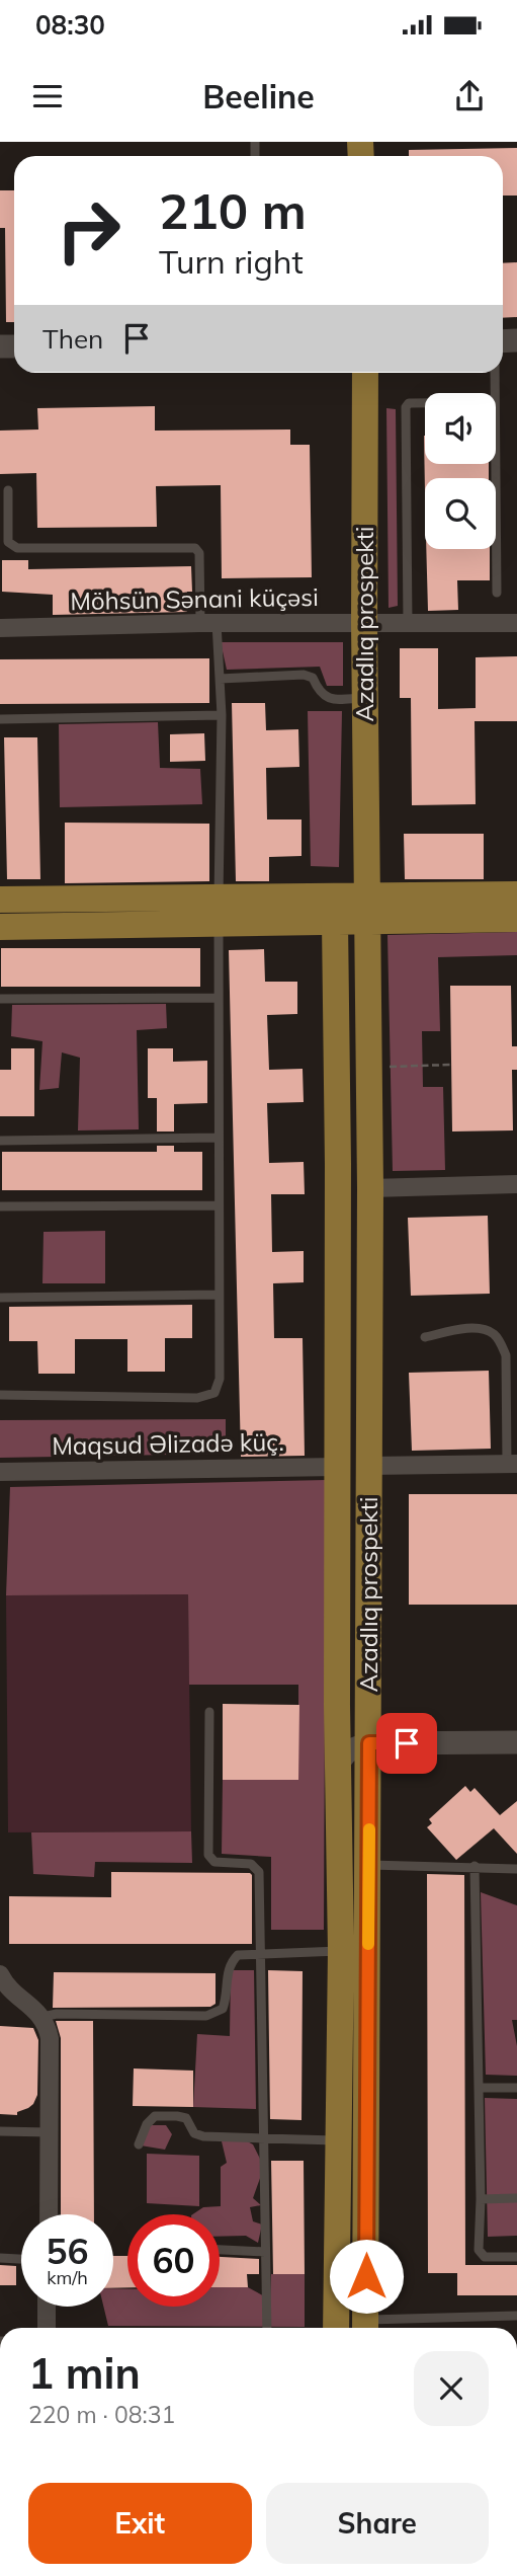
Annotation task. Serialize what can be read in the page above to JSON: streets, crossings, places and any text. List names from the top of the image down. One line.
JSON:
{"streets":{"main road":["Azadlıq prospekti"],"street":["Möhsün Sənani küçəsi","Maqsud Əlizadə küç."]},"crossings":[["Möhsün Sənani küçəsi","Azadlıq prospekti"],["Azadlıq prospekti","Maqsud Əlizadə küç."]],"page":{"status":"08:30","header":"Beeline","turn":["210 m","Turn right"],"then":"Then","speed":"56 km/h","limit":"60","heading":["1 min","220 m · 08:31"],"buttons":["Exit","Share"]}}
